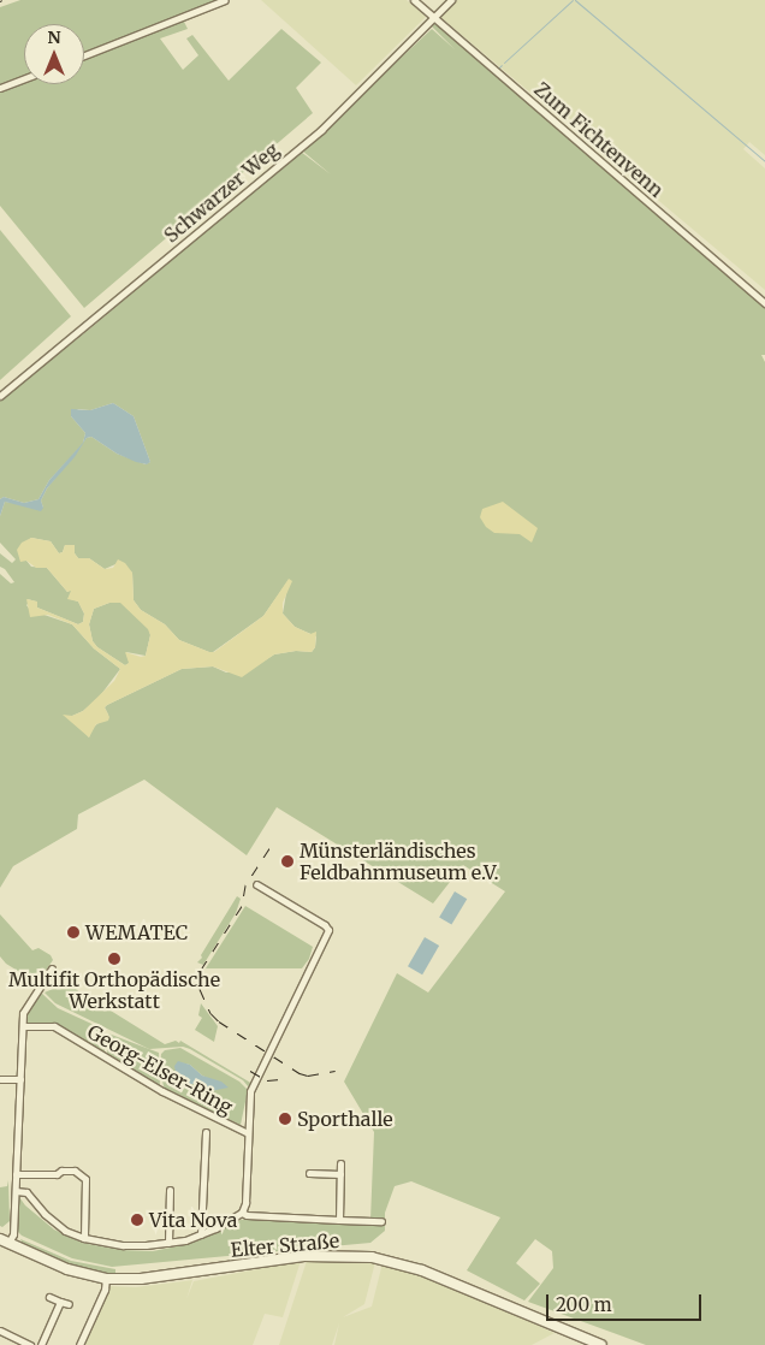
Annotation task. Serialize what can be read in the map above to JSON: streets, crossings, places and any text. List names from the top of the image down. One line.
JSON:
{"streets":{"main road":["Elter Straße"],"street":["Zum Fichtenvenn","Schwarzer Weg","Georg-Elser-Ring"]},"crossings":[["Zum Fichtenvenn","Schwarzer Weg"]],"places":["Münsterländisches Feldbahnmuseum e.V.","WEMATEC","Multifit Orthopädische Werkstatt","Sporthalle","Vita Nova"],"scale_bar":"200 m","north":"top"}
